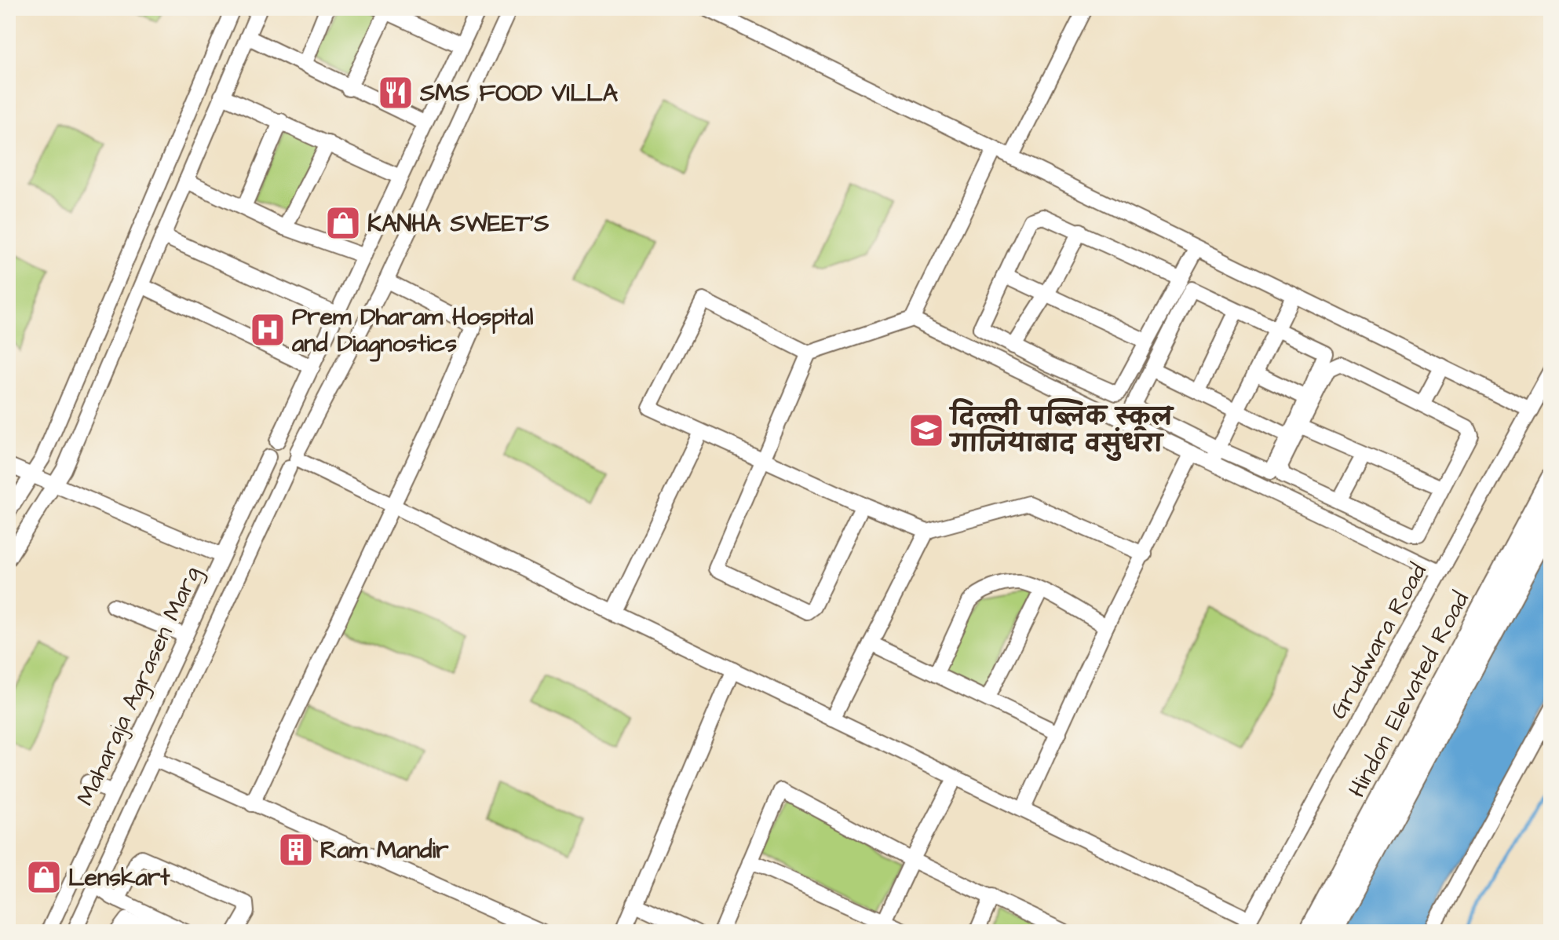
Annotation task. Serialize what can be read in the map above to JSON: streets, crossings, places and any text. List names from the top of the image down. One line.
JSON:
{"streets":{"highway":["Hindon Elevated Road"],"street":["Grudwara Road","Maharaja Agrasen Marg"]},"places":{"restaurant":["SMS FOOD VILLA"],"shop":["KANHA SWEET'S","Lenskart"],"hospital":["Prem Dharam Hospital and Diagnostics"],"school or university":["दिल्ली पब्लिक स्कूल गाजियाबाद वसुंधरा"],"building":["Ram Mandir"]}}
